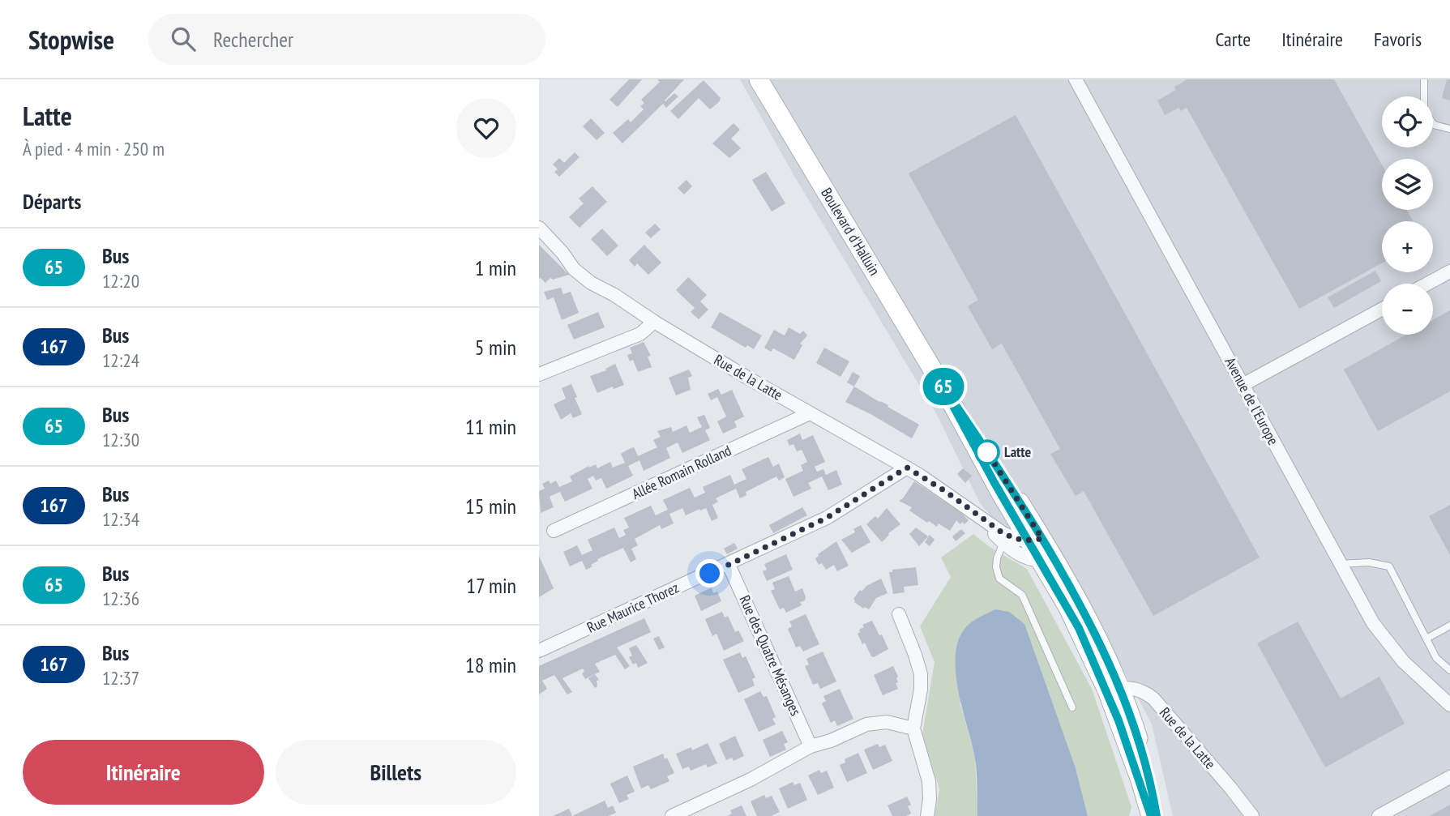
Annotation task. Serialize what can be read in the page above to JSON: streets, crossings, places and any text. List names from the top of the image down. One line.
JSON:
{"streets":{"main road":["Boulevard d'Halluin"],"street":["Rue de la Latte","Avenue de l'Europe","Allée Romain Rolland","Rue Maurice Thorez","Rue des Quatre Mésanges"]},"crossings":[["Boulevard d'Halluin","Rue de la Latte"],["Rue de la Latte","Allée Romain Rolland"],["Rue de la Latte","Rue Maurice Thorez"],["Rue Maurice Thorez","Rue des Quatre Mésanges"]],"places":["Latte"],"lines":["bus line 65"],"page":{"header":"Stopwise","search":"Rechercher","nav":["Carte","Itinéraire","Favoris"],"heading":[["Latte","À pied · 4 min · 250 m"],"Départs"],"on_map":"65","map_buttons":["+","−"],"list":[{"mark":"65","name":"Bus","note":"12:20","value":"1 min"},{"mark":"167","name":"Bus","note":"12:24","value":"5 min"},{"mark":"65","name":"Bus","note":"12:30","value":"11 min"},{"mark":"167","name":"Bus","note":"12:34","value":"15 min"},{"mark":"65","name":"Bus","note":"12:36","value":"17 min"},{"mark":"167","name":"Bus","note":"12:37","value":"18 min"}],"buttons":["Itinéraire","Billets"]}}
